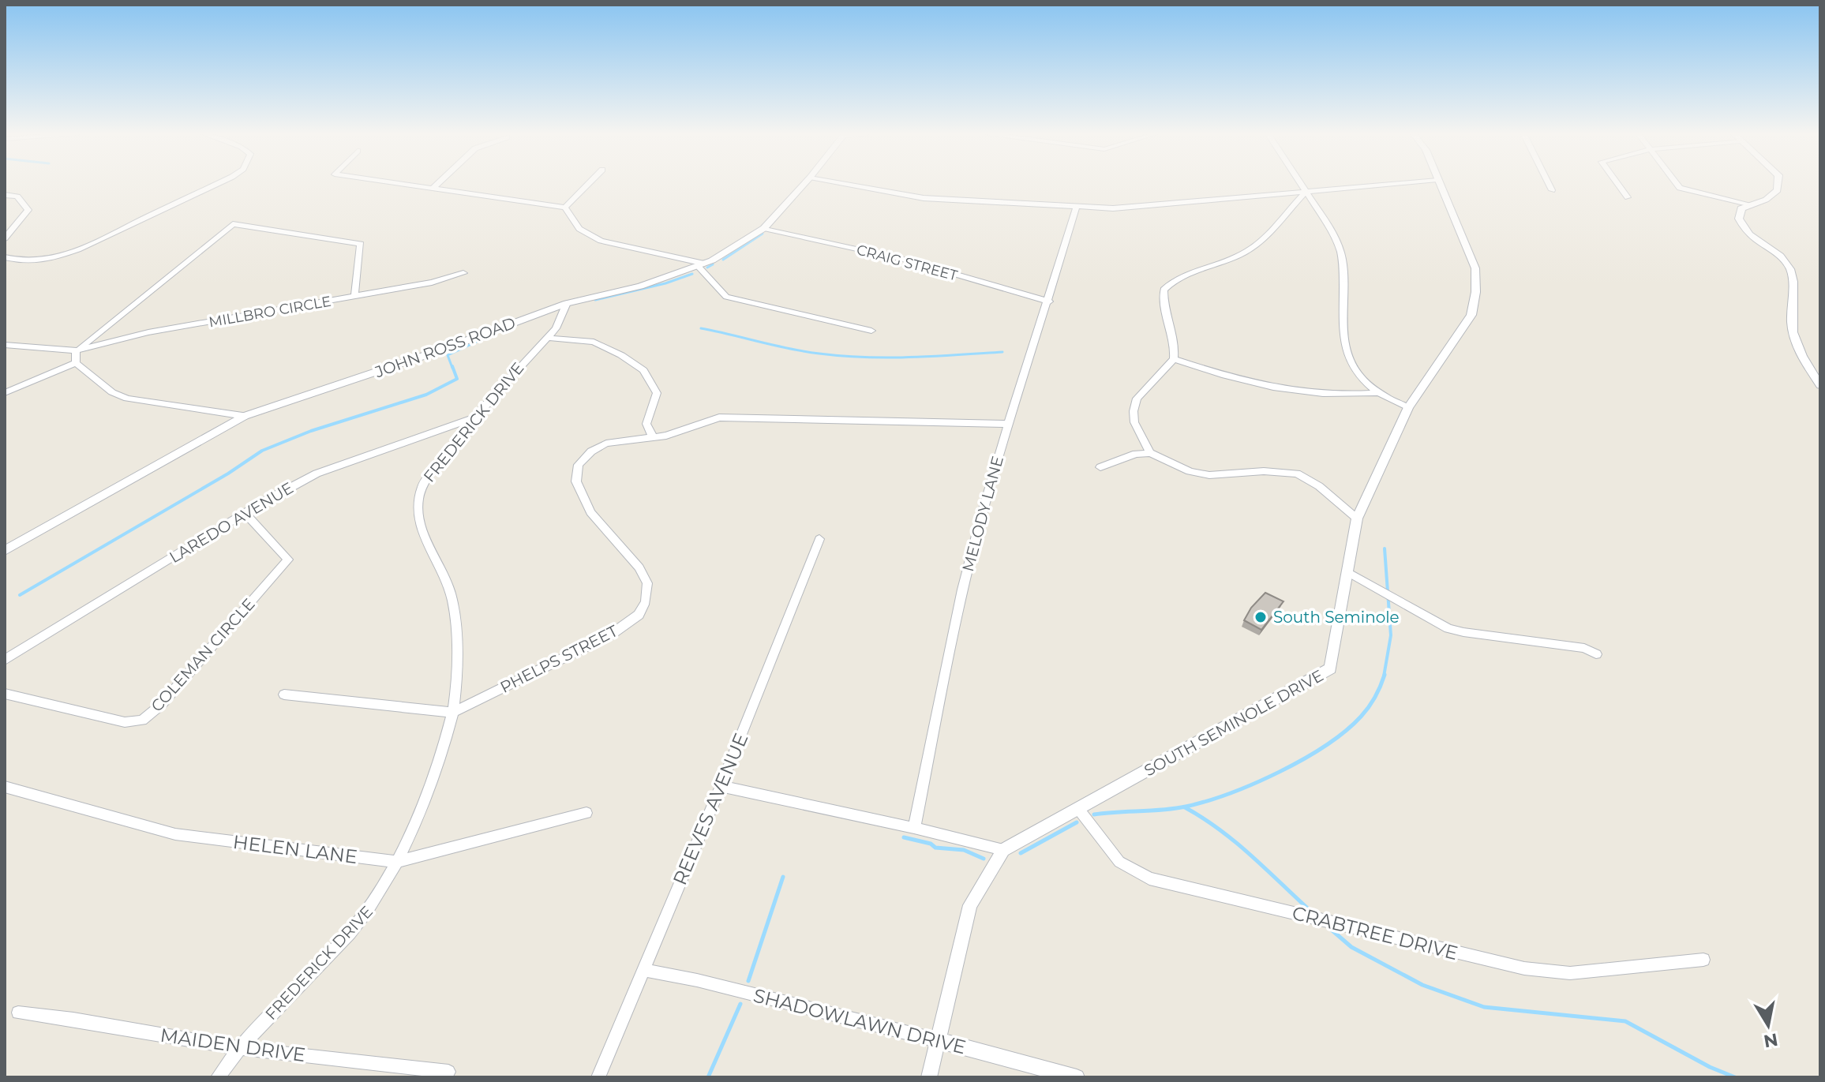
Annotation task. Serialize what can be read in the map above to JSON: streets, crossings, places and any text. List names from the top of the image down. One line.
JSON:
{"streets":{"street":["CRAIG STREET","MILLBRO CIRCLE","JOHN ROSS ROAD","FREDERICK DRIVE","MELODY LANE","LAREDO AVENUE","COLEMAN CIRCLE","PHELPS STREET","SOUTH SEMINOLE DRIVE","REEVES AVENUE","HELEN LANE","CRABTREE DRIVE","SHADOWLAWN DRIVE","MAIDEN DRIVE"]},"crossings":[["CRAIG STREET","JOHN ROSS ROAD"],["CRAIG STREET","MELODY LANE"],["JOHN ROSS ROAD","FREDERICK DRIVE"],["FREDERICK DRIVE","LAREDO AVENUE"],["FREDERICK DRIVE","PHELPS STREET"],["FREDERICK DRIVE","HELEN LANE"],["FREDERICK DRIVE","MAIDEN DRIVE"],["MELODY LANE","PHELPS STREET"],["LAREDO AVENUE","COLEMAN CIRCLE"],["SOUTH SEMINOLE DRIVE","CRABTREE DRIVE"],["SOUTH SEMINOLE DRIVE","SHADOWLAWN DRIVE"],["REEVES AVENUE","SHADOWLAWN DRIVE"]],"places":["South Seminole"],"north":"bottom"}
